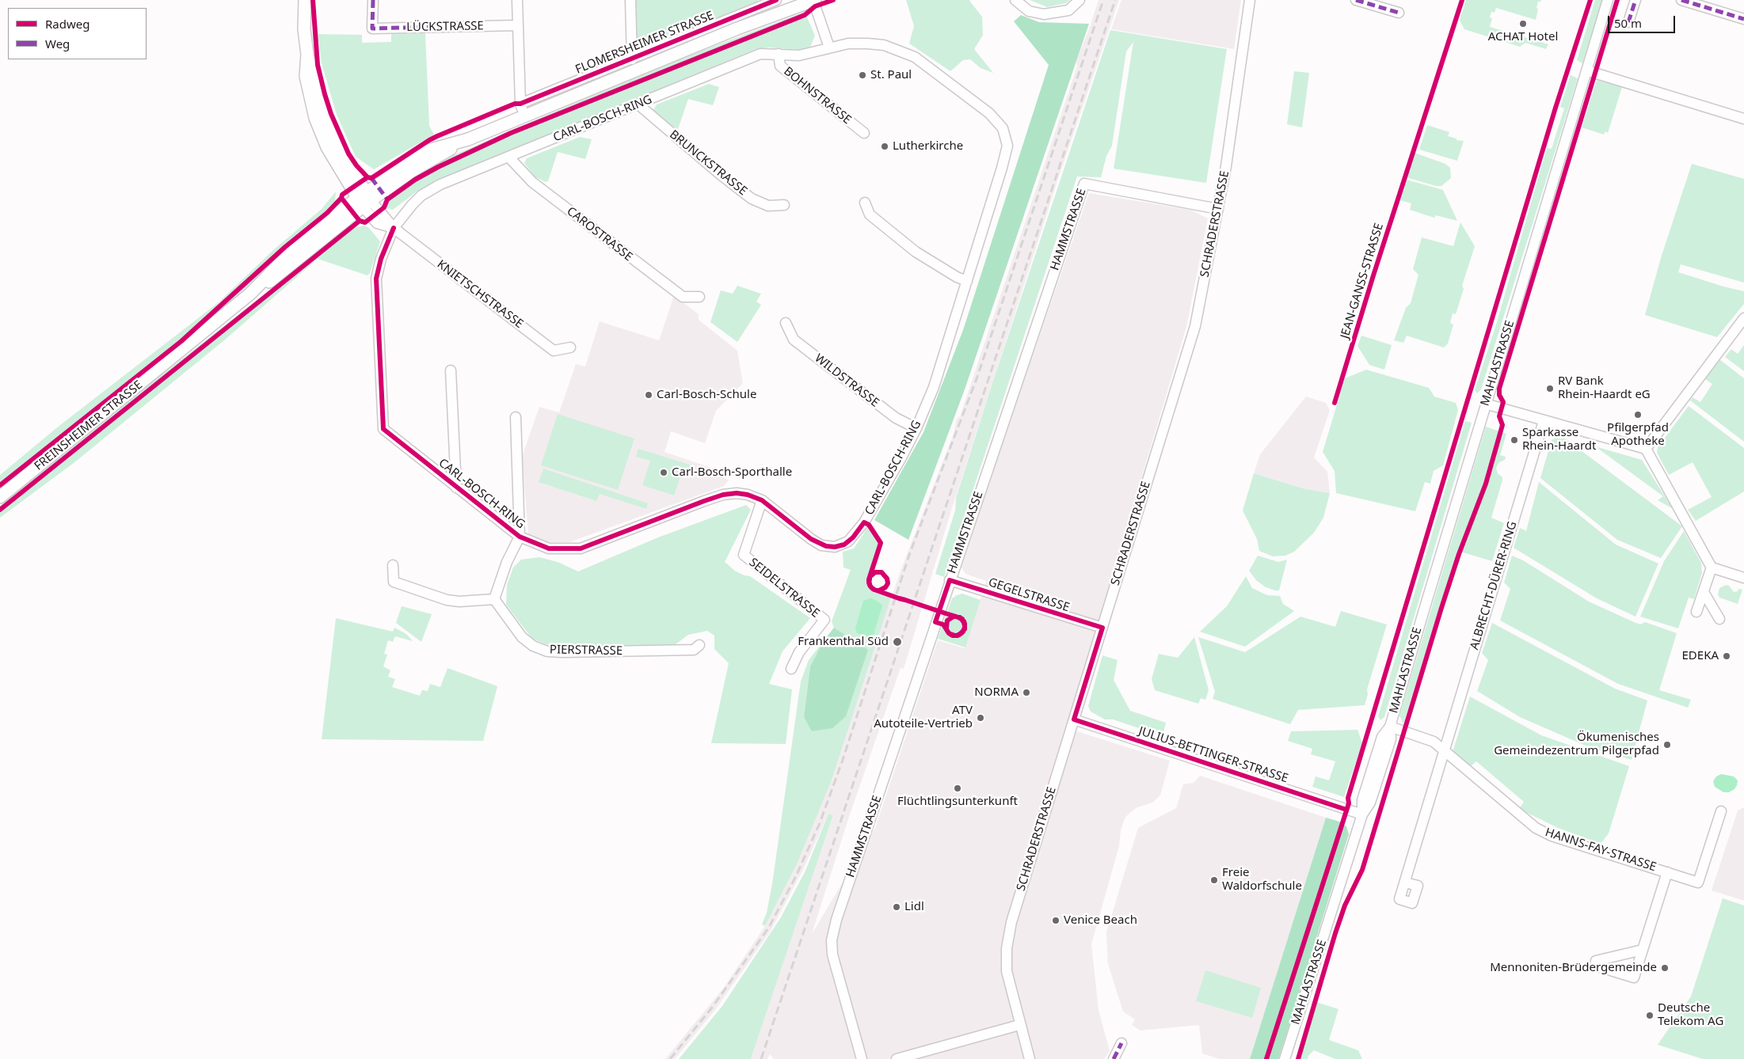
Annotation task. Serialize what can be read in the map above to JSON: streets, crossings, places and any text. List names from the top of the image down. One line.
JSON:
{"streets":{"main road":["FLOMERSHEIMER STRASSE","FREINSHEIMER STRASSE"],"street":["LÜCKSTRASSE","BOHNSTRASSE","CARL-BOSCH-RING","BRUNCKSTRASSE","SCHRADERSTRASSE","HAMMSTRASSE","CAROSTRASSE","KNIETSCHSTRASSE","MAHLASTRASSE","WILDSTRASSE","ALBRECHT-DÜRER-RING","SEIDELSTRASSE","GEGELSTRASSE","PIERSTRASSE","JULIUS-BETTINGER-STRASSE","HANNS-FAY-STRASSE"],"cycle path":["JEAN-GANSS-STRASSE"]},"crossings":[["FLOMERSHEIMER STRASSE","FREINSHEIMER STRASSE"],["BOHNSTRASSE","CARL-BOSCH-RING"],["CARL-BOSCH-RING","BRUNCKSTRASSE"],["CARL-BOSCH-RING","CAROSTRASSE"],["CARL-BOSCH-RING","KNIETSCHSTRASSE"],["CARL-BOSCH-RING","WILDSTRASSE"],["CARL-BOSCH-RING","SEIDELSTRASSE"],["SCHRADERSTRASSE","HAMMSTRASSE"],["SCHRADERSTRASSE","GEGELSTRASSE"],["SCHRADERSTRASSE","JULIUS-BETTINGER-STRASSE"],["HAMMSTRASSE","GEGELSTRASSE"],["MAHLASTRASSE","JULIUS-BETTINGER-STRASSE"],["MAHLASTRASSE","HANNS-FAY-STRASSE"],["ALBRECHT-DÜRER-RING","HANNS-FAY-STRASSE"]],"places":["ACHAT Hotel","St. Paul","Lutherkirche","RV Bank Rhein-Haardt eG","Carl-Bosch-Schule","Pfilgerpfad Apotheke","Sparkasse Rhein-Haardt","Carl-Bosch-Sporthalle","Frankenthal Süd","EDEKA","NORMA","ATV Autoteile-Vertrieb","Ökumenisches Gemeindezentrum Pilgerpfad","Flüchtlingsunterkunft","Freie Waldorfschule","Lidl","Venice Beach","Mennoniten-Brüdergemeinde","Deutsche Telekom AG"],"legend":["Radweg","Weg"],"scale_bar":"50 m"}
